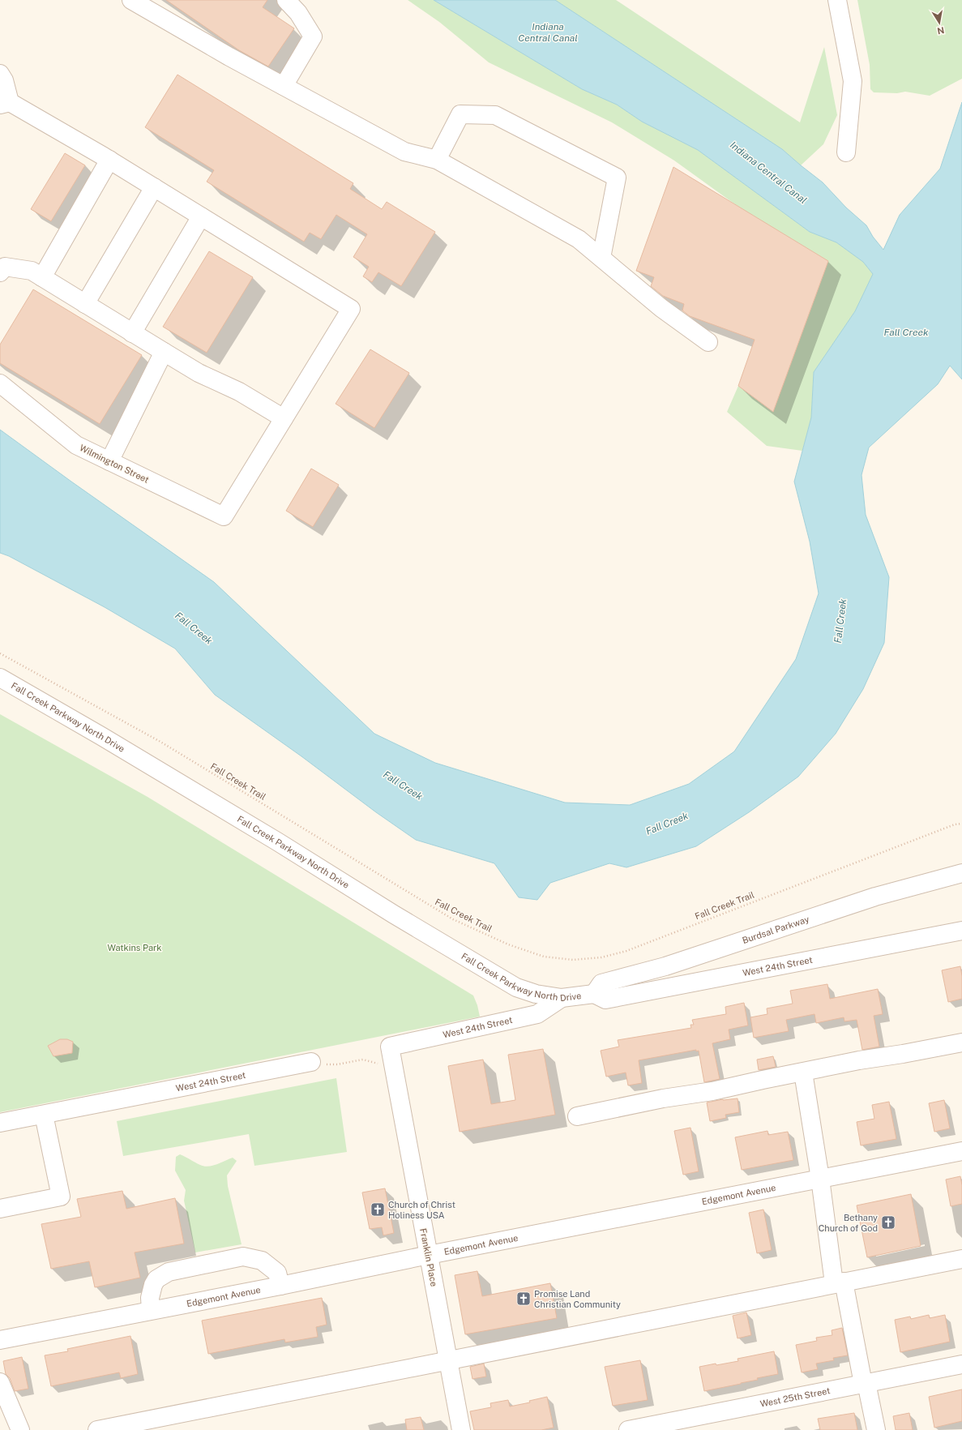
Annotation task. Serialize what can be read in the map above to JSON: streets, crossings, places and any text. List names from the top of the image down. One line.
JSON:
{"streets":{"street":["Wilmington Street","Fall Creek Parkway North Drive","Burdsal Parkway","West 24th Street","Edgemont Avenue","Franklin Place","West 25th Street"],"path":["Fall Creek Trail"]},"crossings":[["Fall Creek Parkway North Drive","Burdsal Parkway"],["Fall Creek Parkway North Drive","West 24th Street"],["Burdsal Parkway","West 24th Street"],["West 24th Street","Franklin Place"],["Edgemont Avenue","Franklin Place"]],"water":["Indiana Central Canal","Fall Creek"],"parks":["Watkins Park"],"places":{"church":["Church of Christ Holiness USA","Bethany Church of God","Promise Land Christian Community"]},"north":"bottom"}
